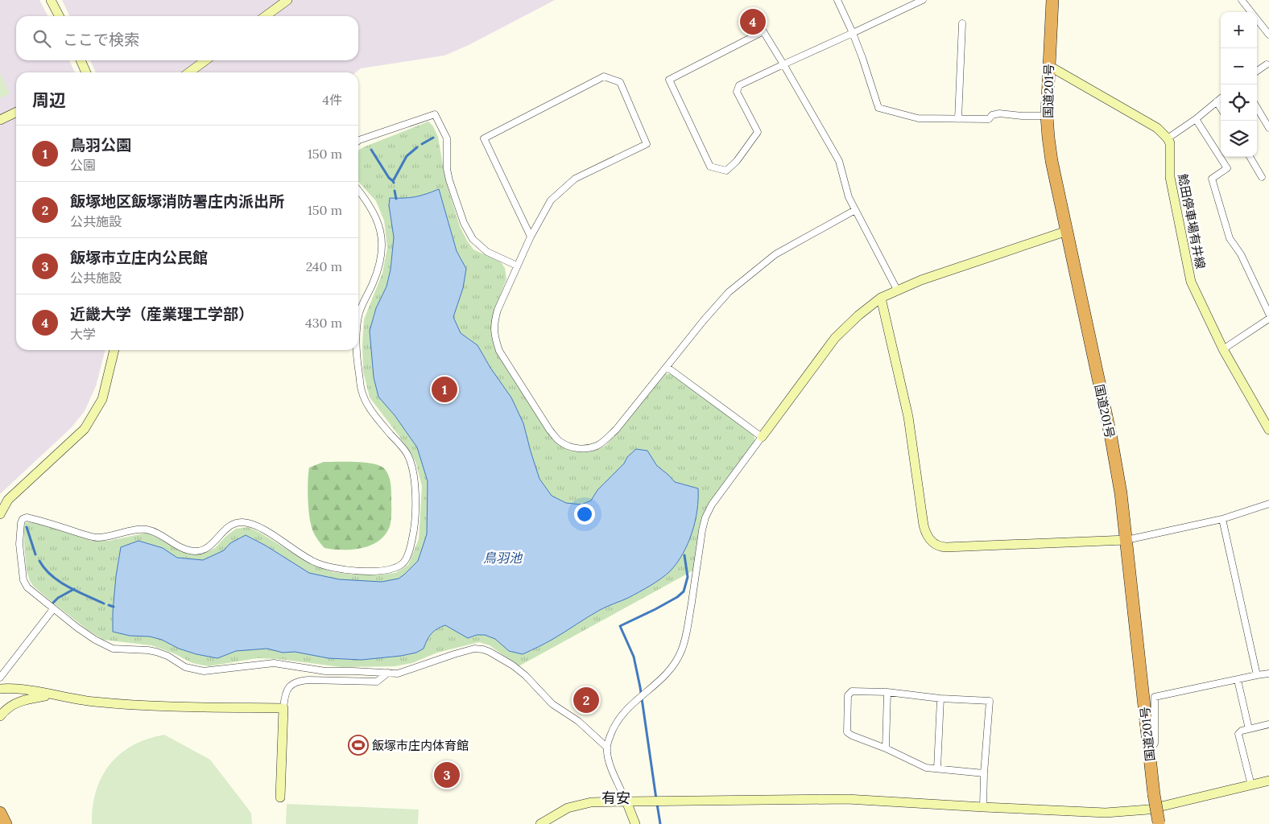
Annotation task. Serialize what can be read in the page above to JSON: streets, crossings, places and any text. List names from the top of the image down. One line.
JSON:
{"streets":{"highway":["国道201号"],"street":["鯰田停車場有井線"]},"districts":["有安"],"water":["鳥羽池"],"places":{"sports":["飯塚市庄内体育館"]},"page":{"pins":["4","1","2","3"],"map_buttons":["+","−"],"search":"ここで検索","heading":["周辺","4件"],"list":[{"mark":"1","name":"鳥羽公園","note":"公園","value":"150 m"},{"mark":"2","name":"飯塚地区飯塚消防署庄内派出所","note":"公共施設","value":"150 m"},{"mark":"3","name":"飯塚市立庄内公民館","note":"公共施設","value":"240 m"},{"mark":"4","name":"近畿大学（産業理工学部）","note":"大学","value":"430 m"}]}}
